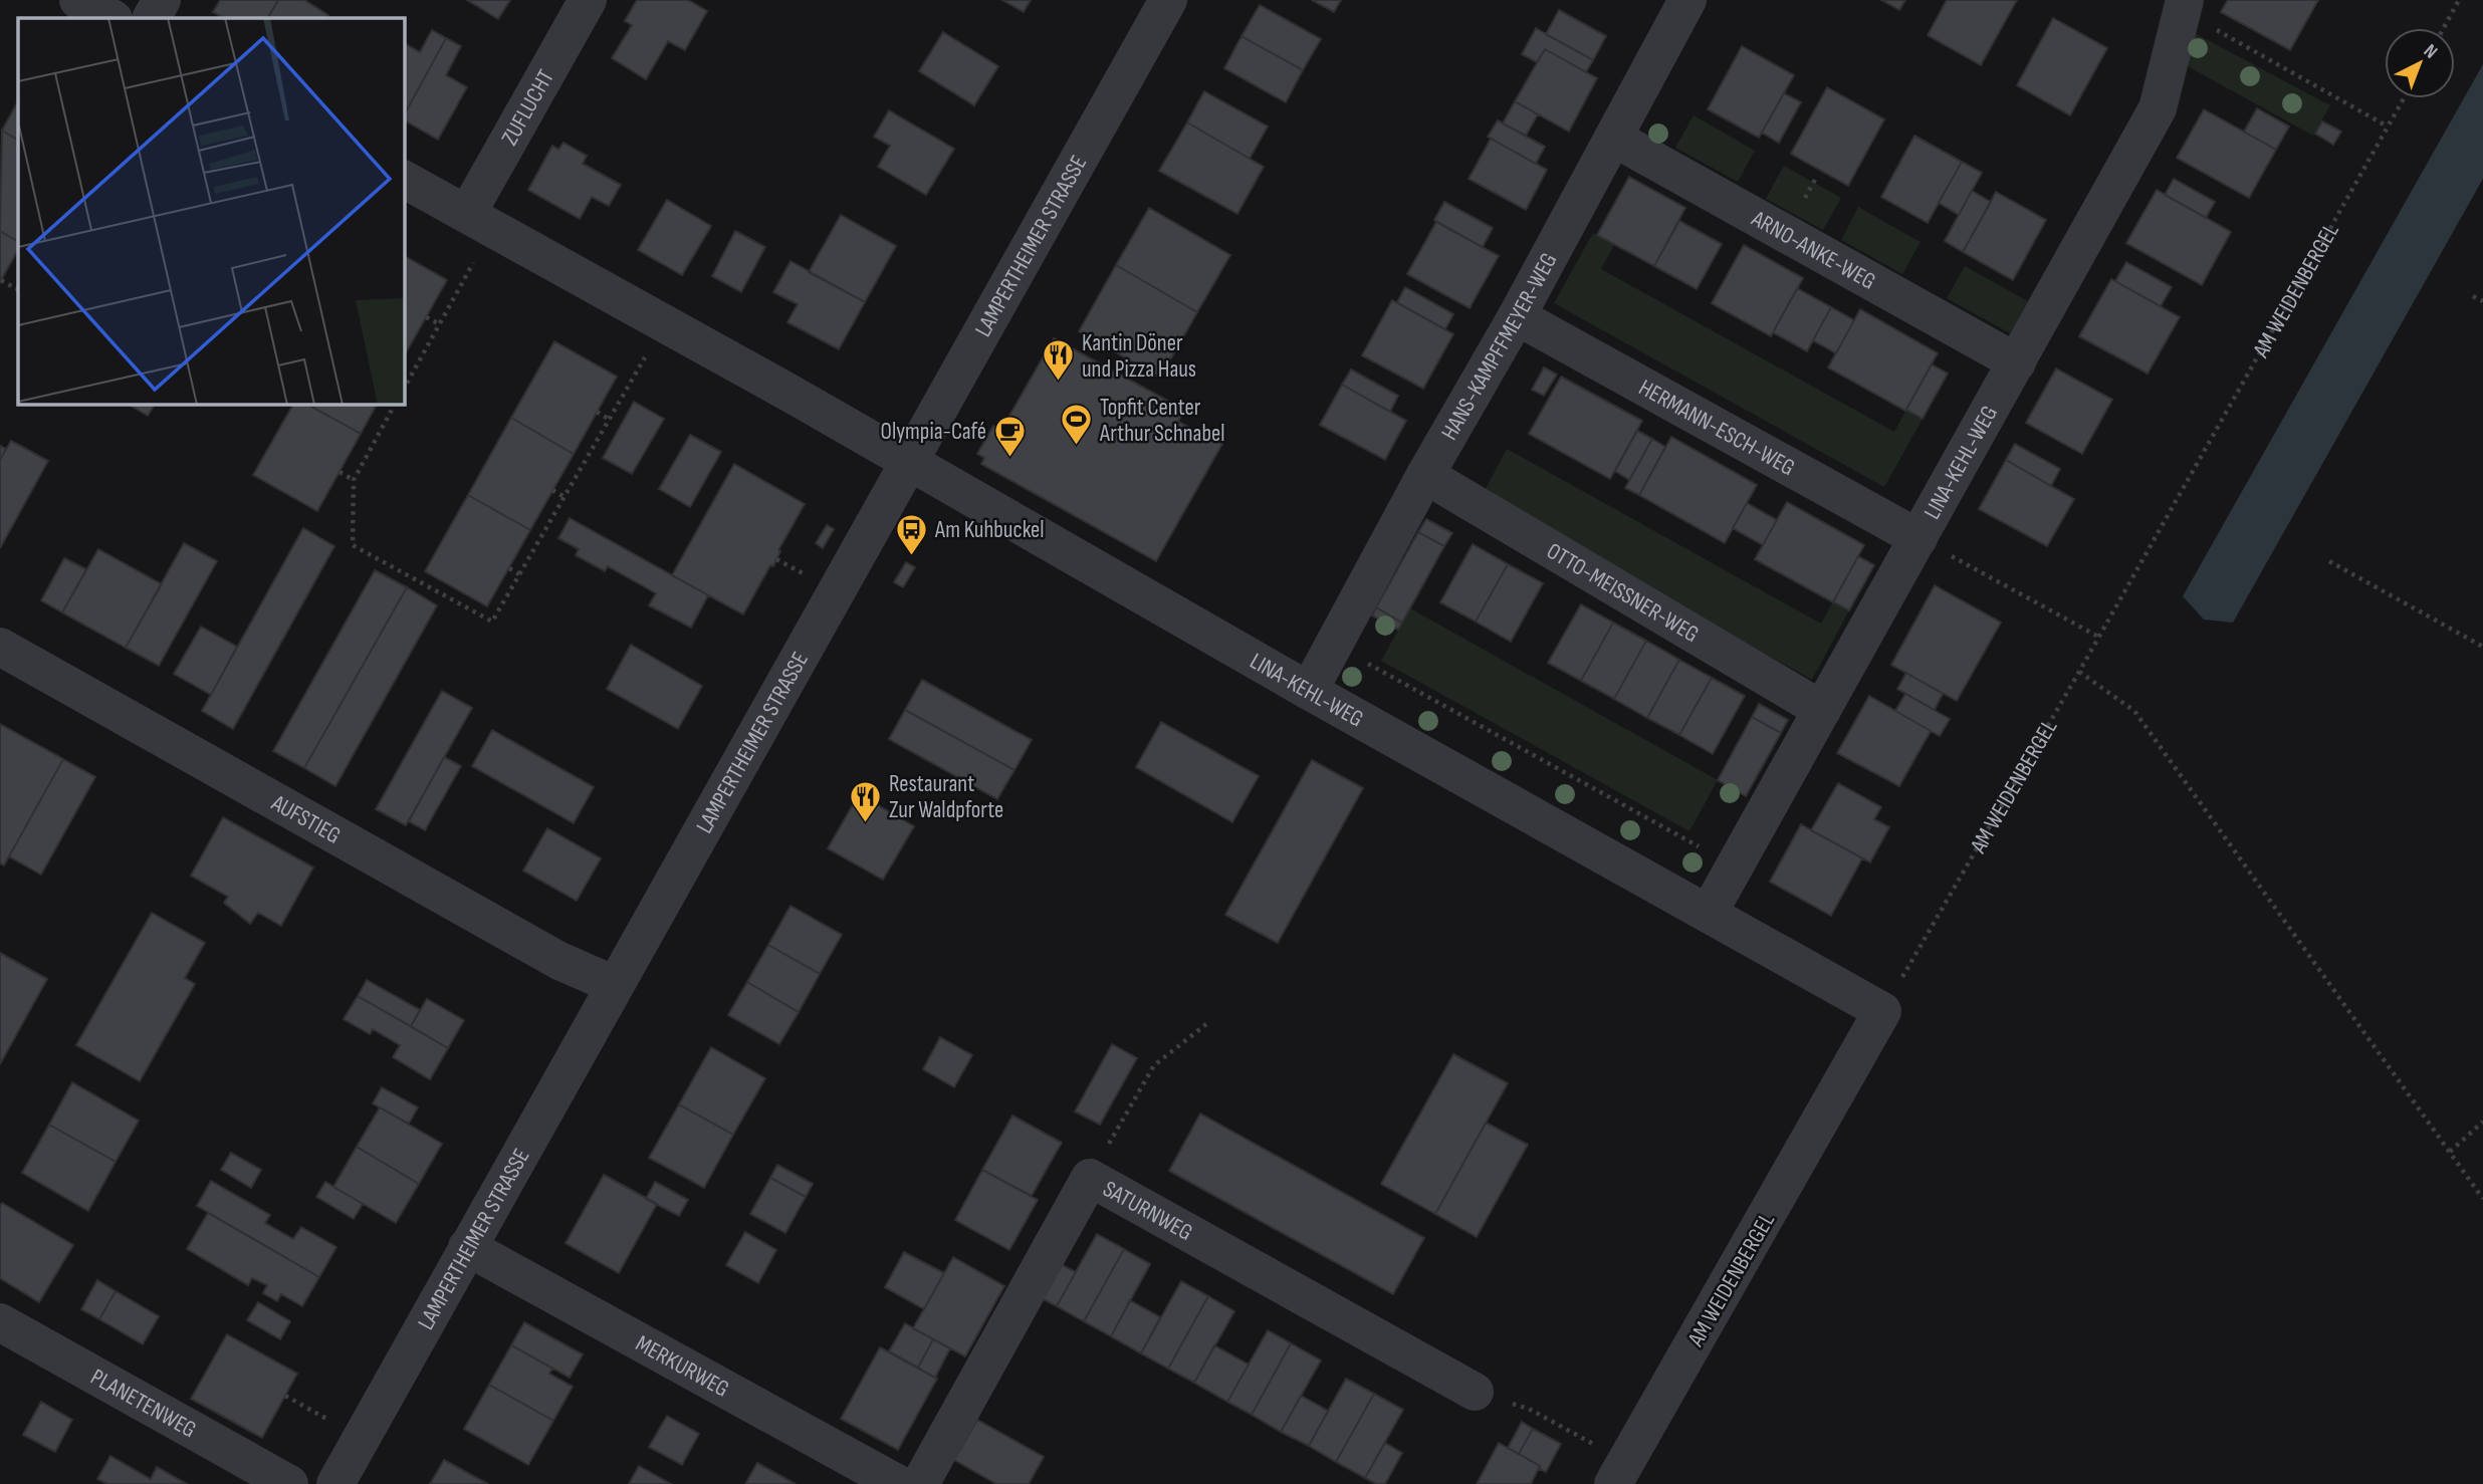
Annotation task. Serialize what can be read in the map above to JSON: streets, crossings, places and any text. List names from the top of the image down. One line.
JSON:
{"streets":{"street":["ZUFLUCHT","LAMPERTHEIMER STRASSE","ARNO-ANKE-WEG","AM WEIDENBERGEL","HANS-KAMPFFMEYER-WEG","HERMANN-ESCH-WEG","LINA-KEHL-WEG","OTTO-MEISSNER-WEG","AUFSTIEG","SATURNWEG","MERKURWEG","PLANETENWEG"]},"crossings":[["LAMPERTHEIMER STRASSE","LINA-KEHL-WEG"],["LAMPERTHEIMER STRASSE","AUFSTIEG"],["LAMPERTHEIMER STRASSE","MERKURWEG"],["ARNO-ANKE-WEG","HANS-KAMPFFMEYER-WEG"],["ARNO-ANKE-WEG","LINA-KEHL-WEG"],["AM WEIDENBERGEL","LINA-KEHL-WEG"],["HANS-KAMPFFMEYER-WEG","HERMANN-ESCH-WEG"],["HANS-KAMPFFMEYER-WEG","LINA-KEHL-WEG"],["HANS-KAMPFFMEYER-WEG","OTTO-MEISSNER-WEG"],["HERMANN-ESCH-WEG","LINA-KEHL-WEG"],["LINA-KEHL-WEG","OTTO-MEISSNER-WEG"]],"places":{"restaurant":["Kantin Döner und Pizza Haus","Restaurant Zur Waldpforte"],"sports":["Topfit Center Arthur Schnabel"],"cafe":["Olympia-Café"],"bus stop":["Am Kuhbuckel"]},"north":"top right"}
